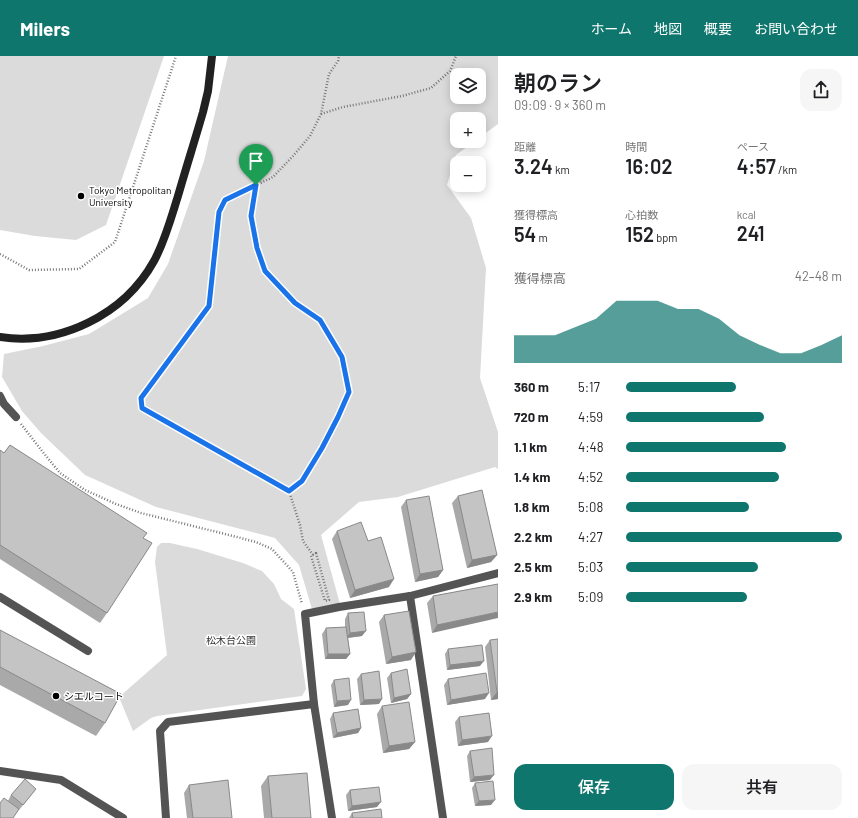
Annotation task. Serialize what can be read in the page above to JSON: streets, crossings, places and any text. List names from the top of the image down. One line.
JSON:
{"parks":["松木台公園"],"places":["Tokyo Metropolitan University","シエルコート"],"page":{"header":"Milers","nav":["ホーム","地図","概要","お問い合わせ"],"heading":["朝のラン","09:09 · 9 × 360 m"],"map_buttons":["+","−"],"stats":[["距離","3.24 km"],["時間","16:02"],["ペース","4:57 /km"],["獲得標高","54 m"],["心拍数","152 bpm"],["kcal","241"]],"chart":["獲得標高","42–48 m"],"list":[{"name":"360 m","note":"5:17"},{"name":"720 m","note":"4:59"},{"name":"1.1 km","note":"4:48"},{"name":"1.4 km","note":"4:52"},{"name":"1.8 km","note":"5:08"},{"name":"2.2 km","note":"4:27"},{"name":"2.5 km","note":"5:03"},{"name":"2.9 km","note":"5:09"}],"buttons":["保存","共有"]}}
